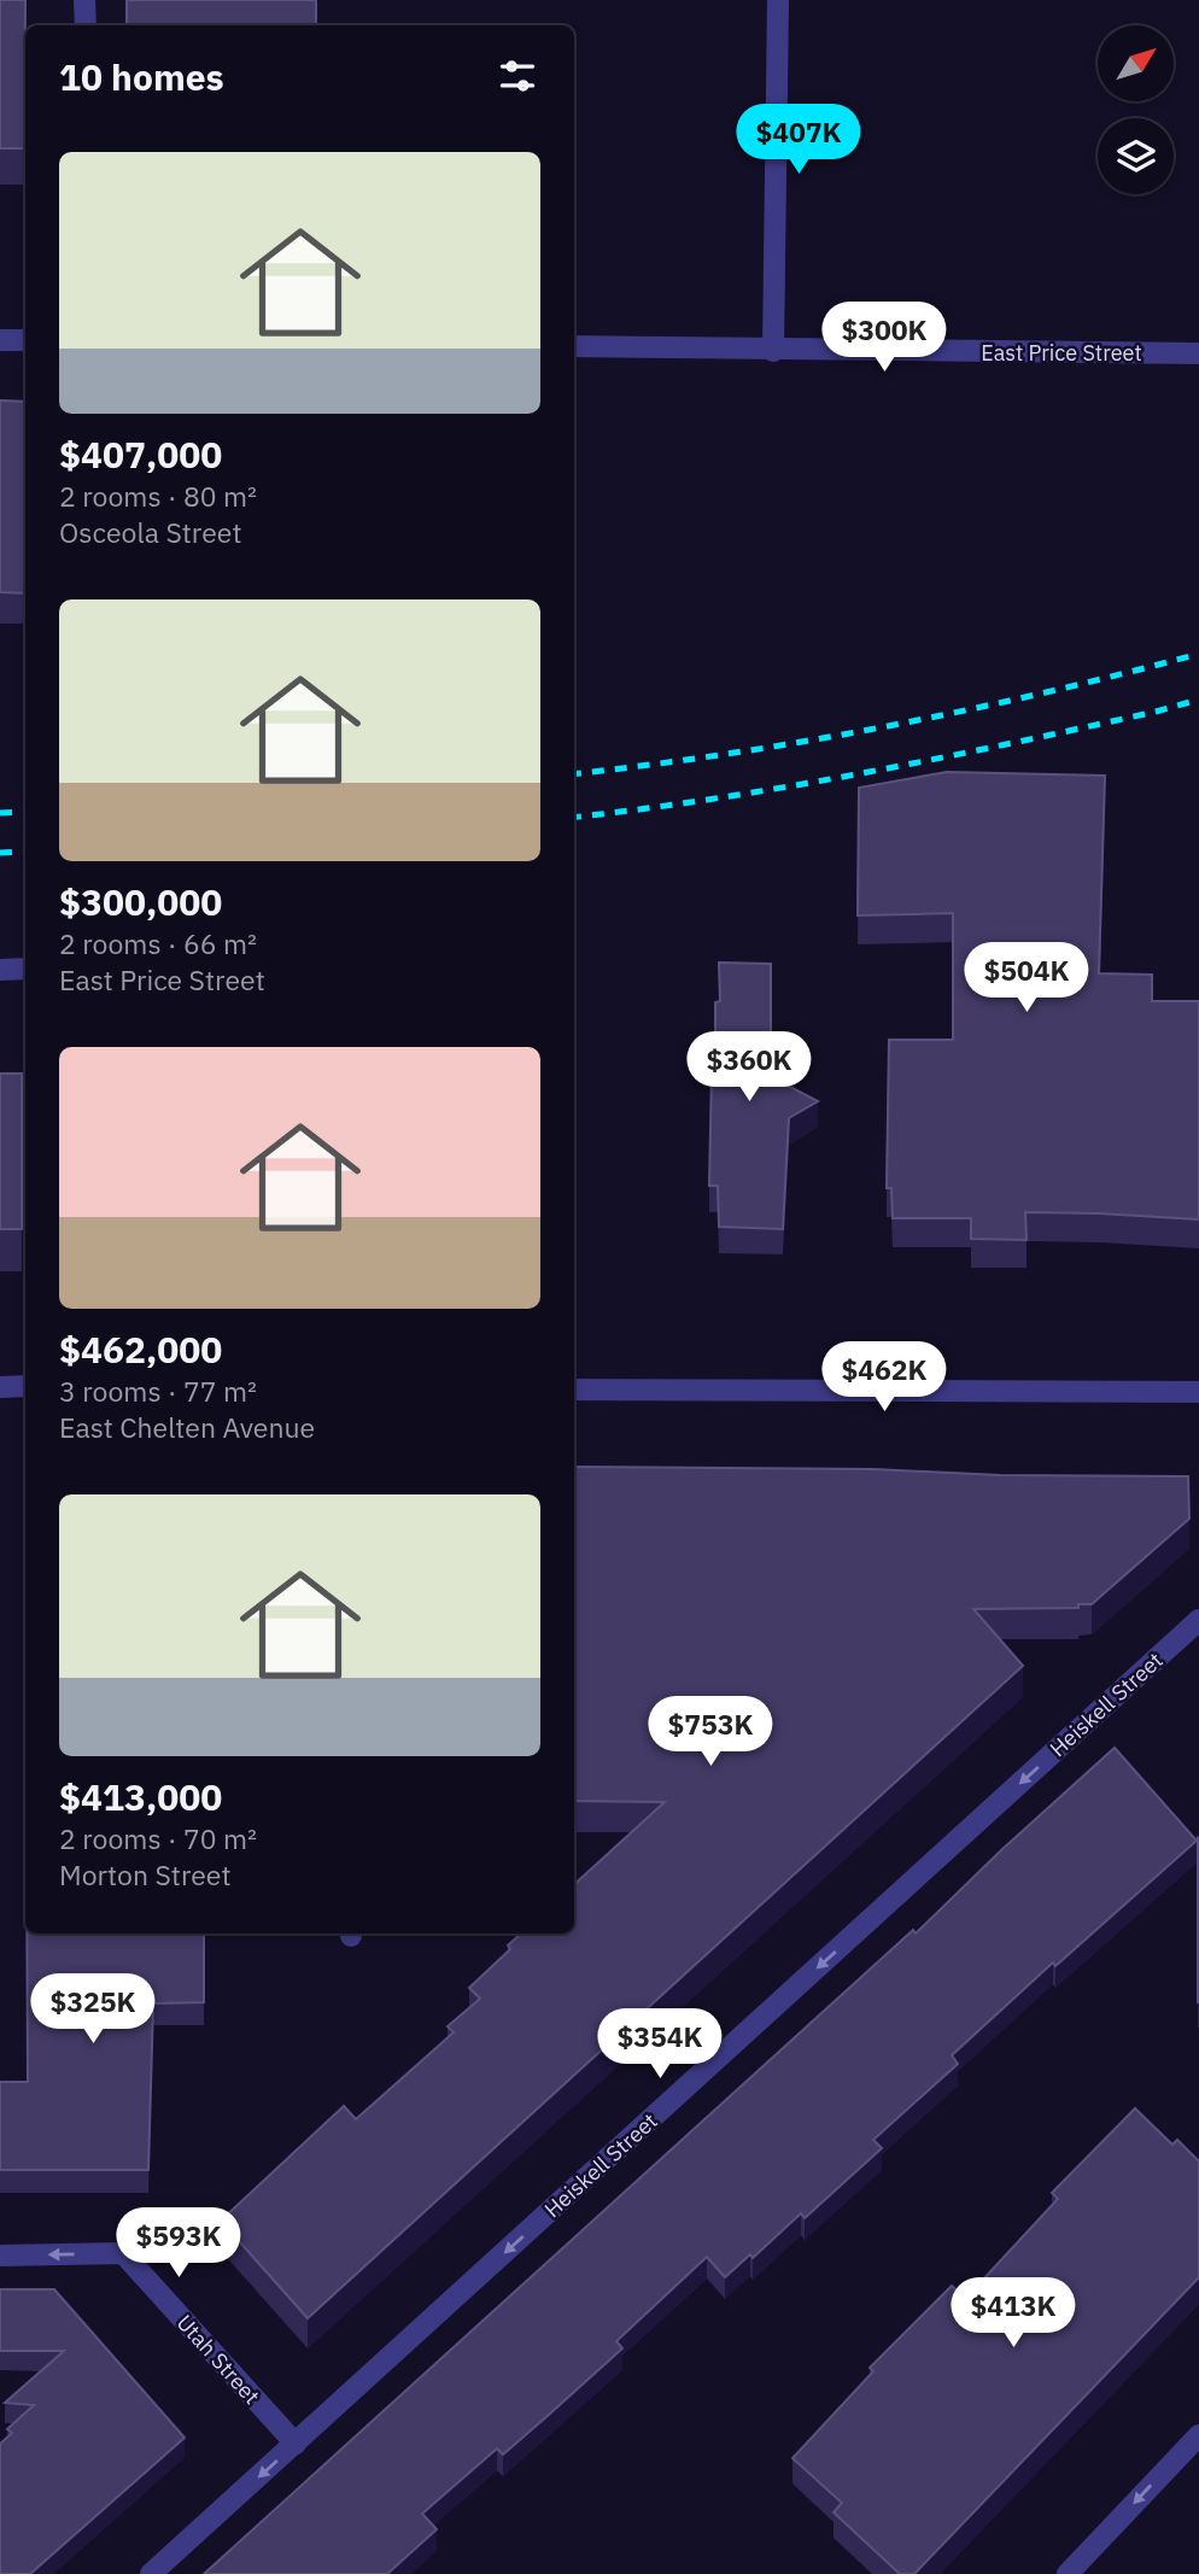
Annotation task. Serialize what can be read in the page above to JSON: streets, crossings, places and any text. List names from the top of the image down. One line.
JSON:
{"streets":{"street":["East Price Street","Heiskell Street","Utah Street"]},"crossings":[["Heiskell Street","Utah Street"]],"one_way":["Heiskell Street","Utah Street"],"north":"top right","page":{"heading":"10 homes","price":["$407K","$300K","$504K","$360K","$462K","$753K","$325K","$354K","$593K","$413K"],"list":[{"name":"$407,000","note":"2 rooms · 80 m² · Osceola Street"},{"name":"$300,000","note":"2 rooms · 66 m² · East Price Street"},{"name":"$462,000","note":"3 rooms · 77 m² · East Chelten Avenue"},{"name":"$413,000","note":"2 rooms · 70 m² · Morton Street"}]}}
